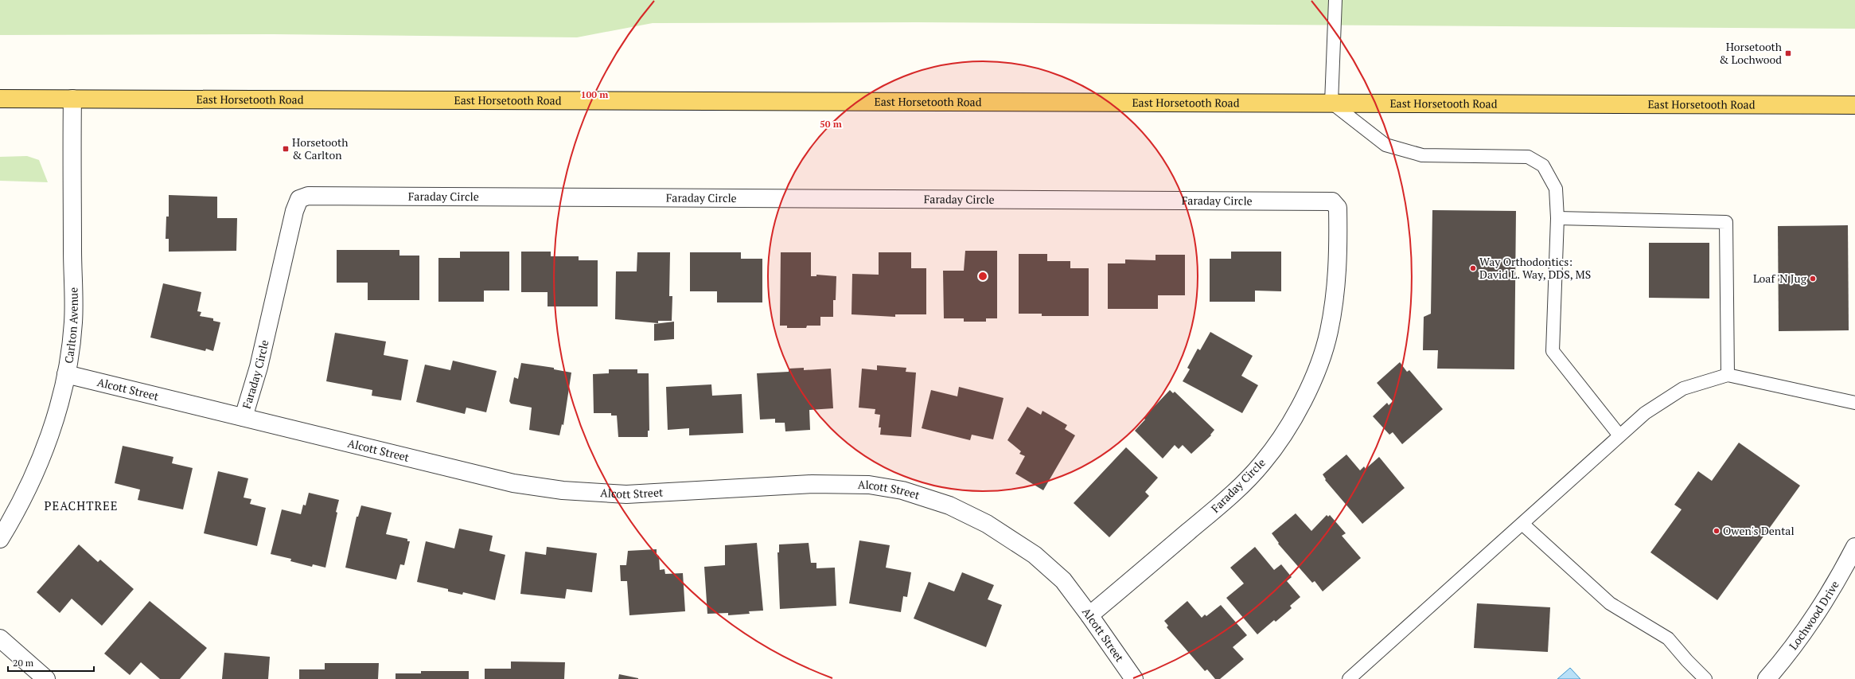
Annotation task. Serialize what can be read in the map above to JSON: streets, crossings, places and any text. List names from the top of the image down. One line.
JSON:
{"streets":{"main road":["East Horsetooth Road"],"street":["Faraday Circle","Carlton Avenue","Alcott Street","Lochwood Drive"]},"crossings":[["East Horsetooth Road","Carlton Avenue"],["Faraday Circle","Alcott Street"],["Carlton Avenue","Alcott Street"]],"districts":["PEACHTREE"],"places":{"transit":["Horsetooth & Lochwood","Horsetooth & Carlton"],"other":["Way Orthodontics: David L. Way, DDS, MS","Loaf 'N Jug","Owen's Dental"]},"scale_bar":"20 m","rings":["100 m","50 m"]}
